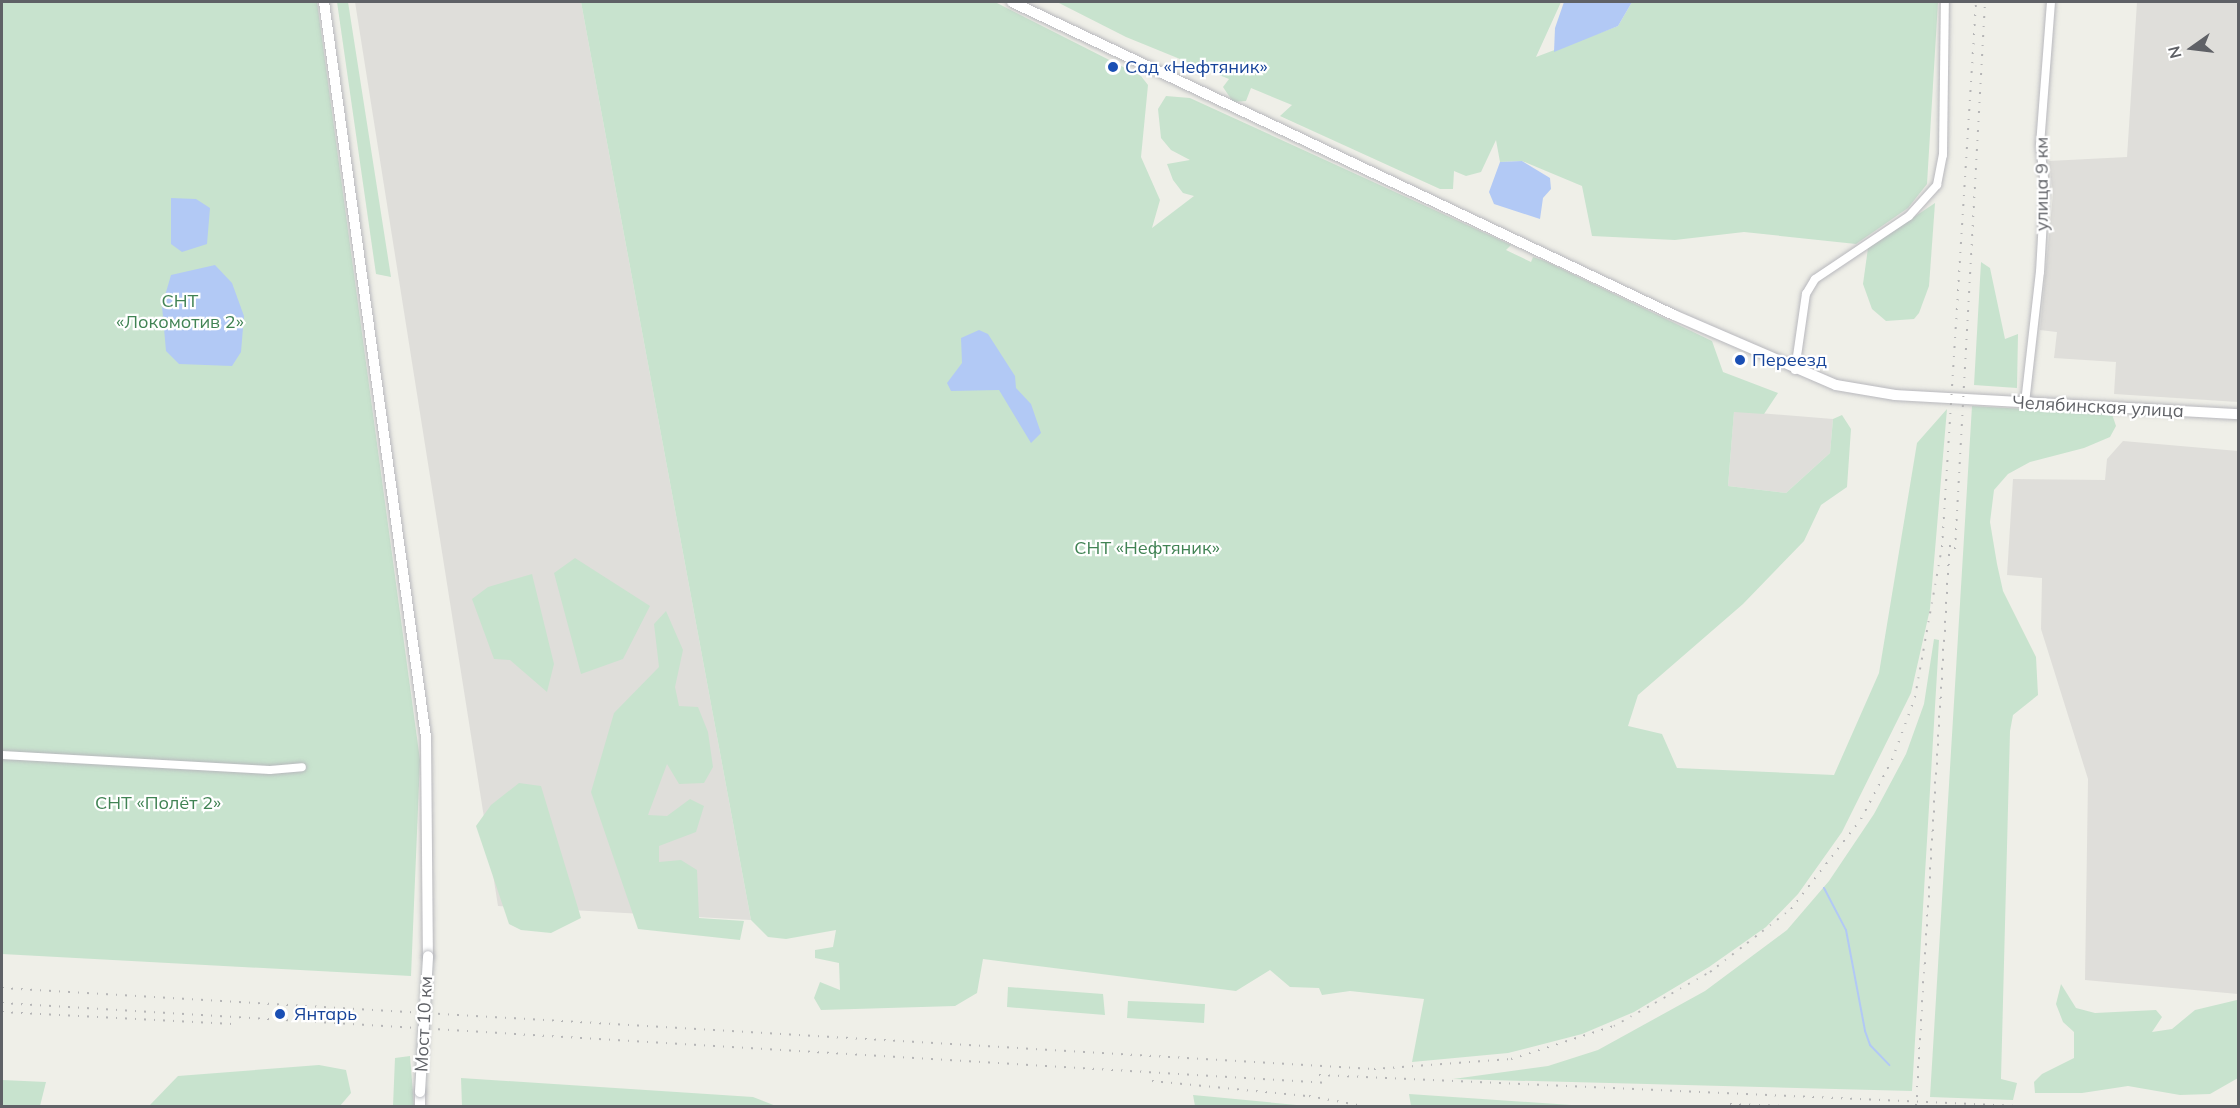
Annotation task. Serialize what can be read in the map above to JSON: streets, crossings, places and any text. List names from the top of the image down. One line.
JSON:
{"streets":{"street":["улица 9 км","Челябинская улица","Мост 10 км"]},"crossings":[["улица 9 км","Челябинская улица"]],"parks":["СНТ «Локомотив 2»","СНТ «Нефтяник»","СНТ «Полёт 2»"],"places":["Сад «Нефтяник»","Переезд","Янтарь"],"north":"left"}
